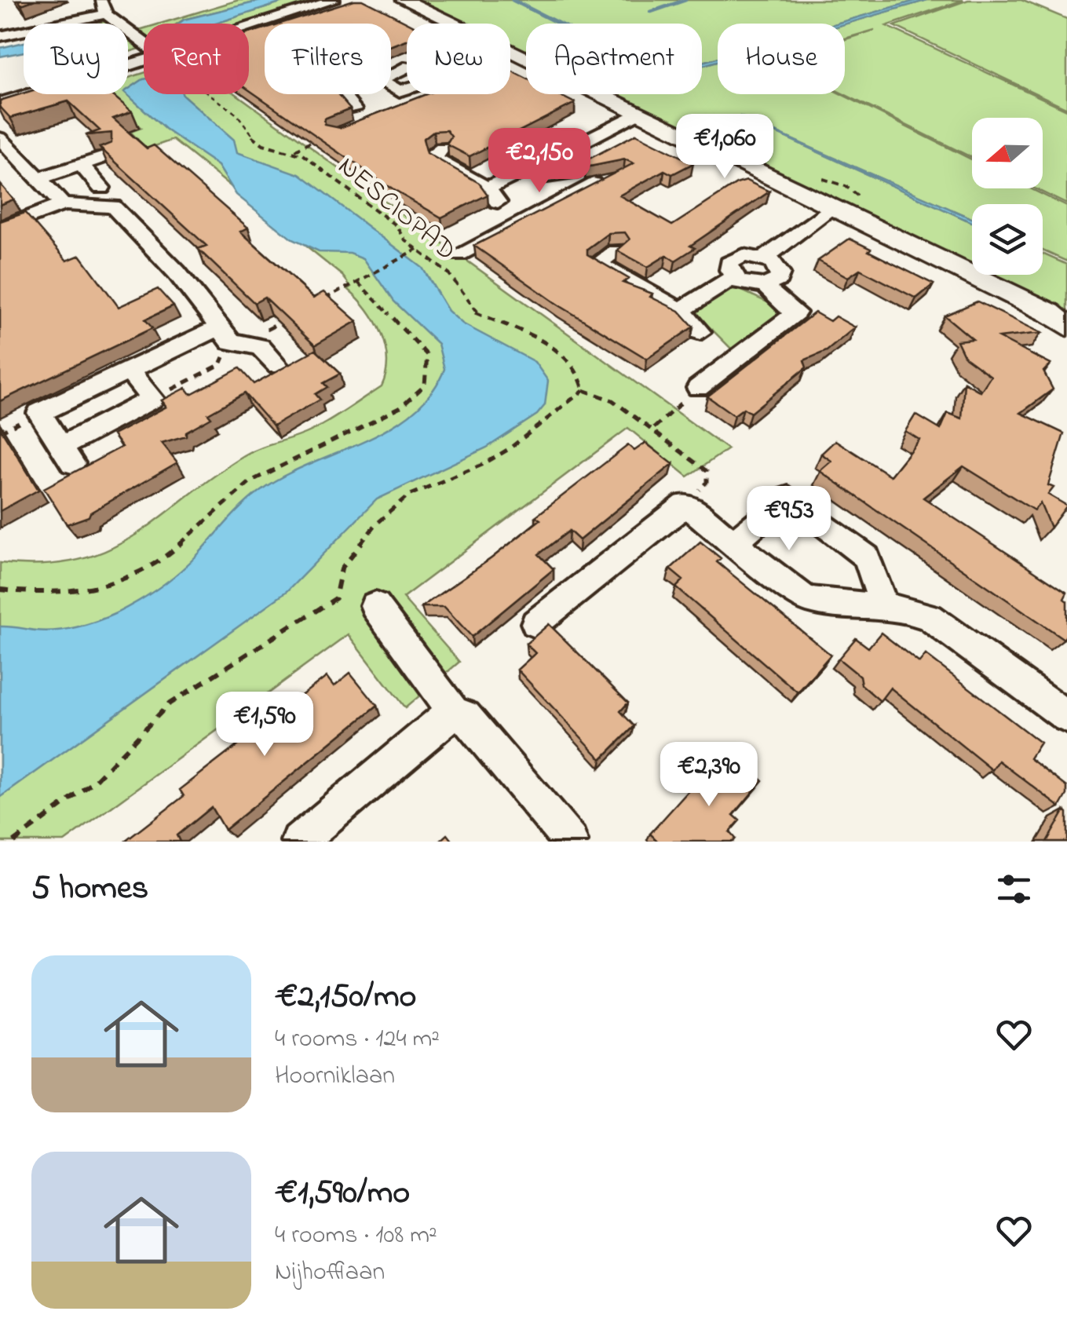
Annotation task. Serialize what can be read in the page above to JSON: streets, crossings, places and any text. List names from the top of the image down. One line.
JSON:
{"streets":{"path":["NESCIOPAD"]},"north":"left","page":{"chip":["Buy","Rent","Filters","New","Apartment","House"],"price":["€1,060","€2,150","€953","€1,590","€2,390"],"heading":"5 homes","list":[{"name":"€2,150/mo","note":"4 rooms · 124 m² · Hoorniklaan"},{"name":"€1,590/mo","note":"4 rooms · 108 m² · Nijhofflaan"}]}}
